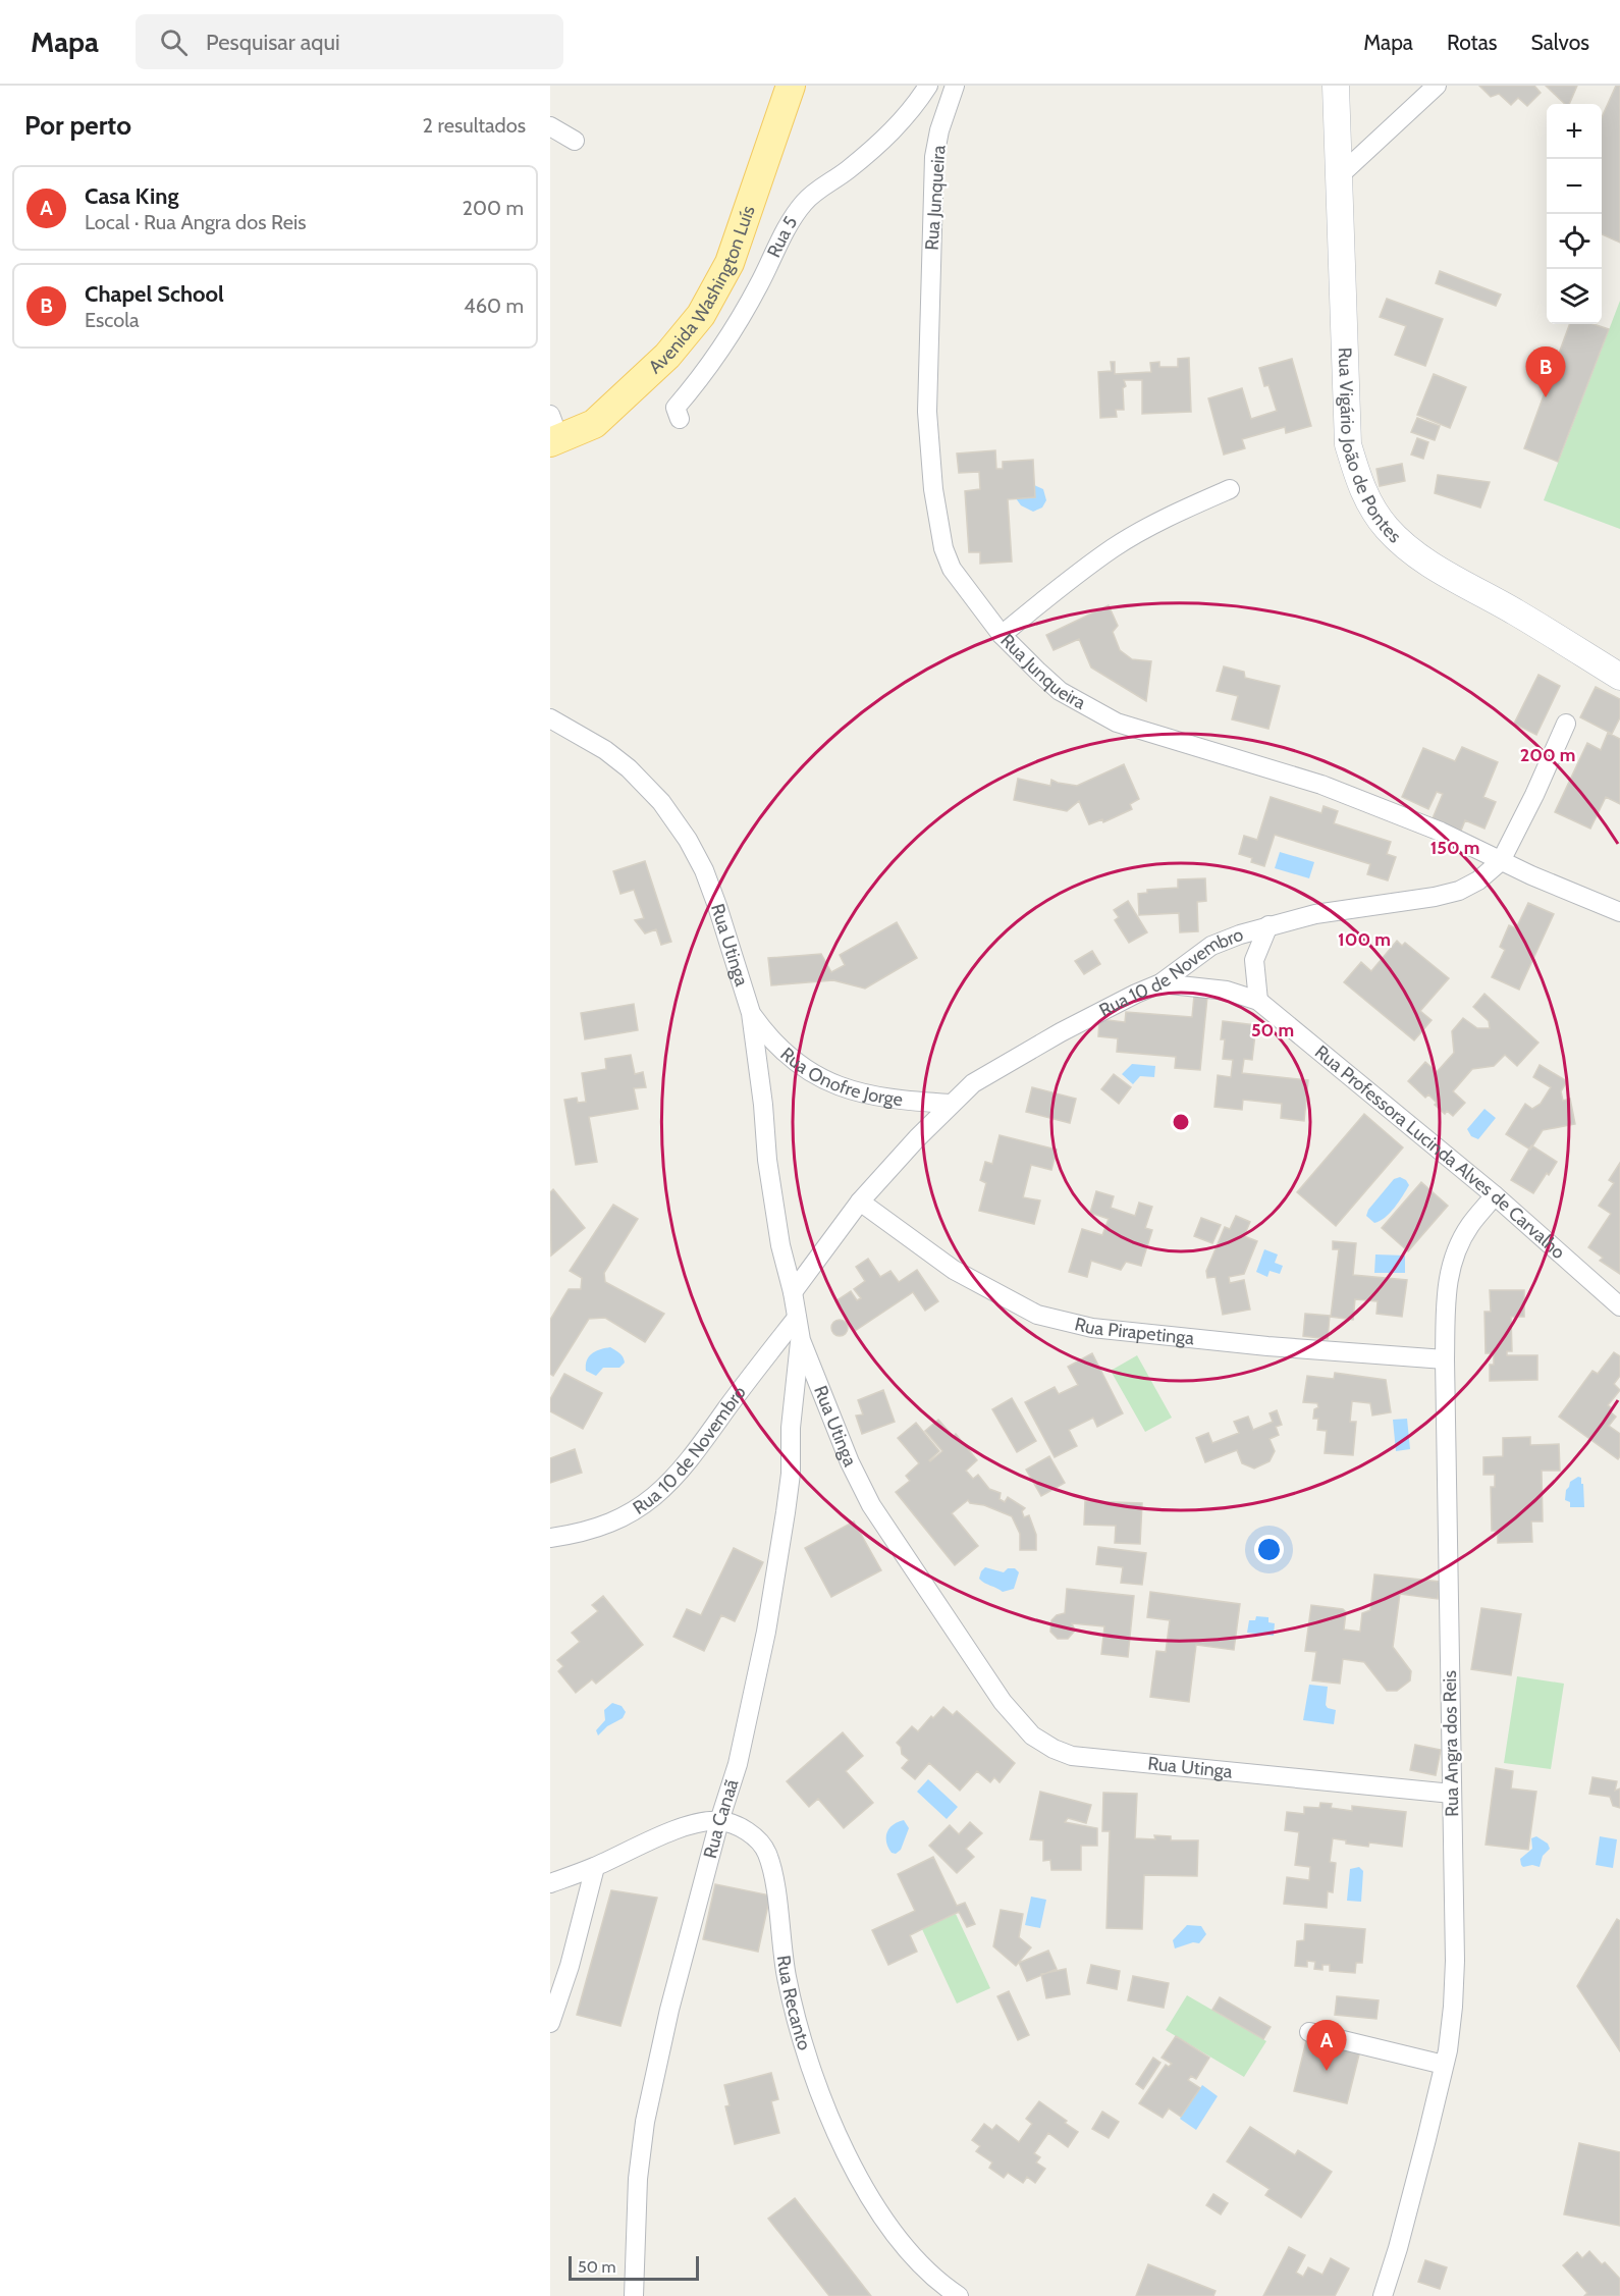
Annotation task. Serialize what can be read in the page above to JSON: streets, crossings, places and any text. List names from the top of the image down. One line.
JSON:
{"streets":{"main road":["Avenida Washington Luís"],"street":["Rua Junqueira","Rua 5","Rua Vigário João de Pontes","Rua Utinga","Rua 10 de Novembro","Rua Onofre Jorge","Rua Professora Lucinda Alves de Carvalho","Rua Pirapetinga","Rua Angra dos Reis","Rua Canaã","Rua Recanto"]},"crossings":[["Rua Junqueira","Rua 10 de Novembro"],["Rua Utinga","Rua 10 de Novembro"],["Rua Utinga","Rua Onofre Jorge"],["Rua Utinga","Rua Angra dos Reis"],["Rua Utinga","Rua Canaã"],["Rua 10 de Novembro","Rua Onofre Jorge"],["Rua 10 de Novembro","Rua Professora Lucinda Alves de Carvalho"],["Rua 10 de Novembro","Rua Pirapetinga"],["Rua Professora Lucinda Alves de Carvalho","Rua Angra dos Reis"],["Rua Pirapetinga","Rua Angra dos Reis"],["Rua Canaã","Rua Recanto"]],"scale_bar":"50 m","page":{"header":"Mapa","search":"Pesquisar aqui","nav":["Mapa","Rotas","Salvos"],"heading":["Por perto","2 resultados"],"map_buttons":["+","−"],"list":[{"mark":"A","name":"Casa King","note":"Local · Rua Angra dos Reis","value":"200 m"},{"mark":"B","name":"Chapel School","note":"Escola","value":"460 m"}],"pins":["B","A"],"scale":"50 m"},"rings":["200 m","150 m","100 m","50 m"]}
